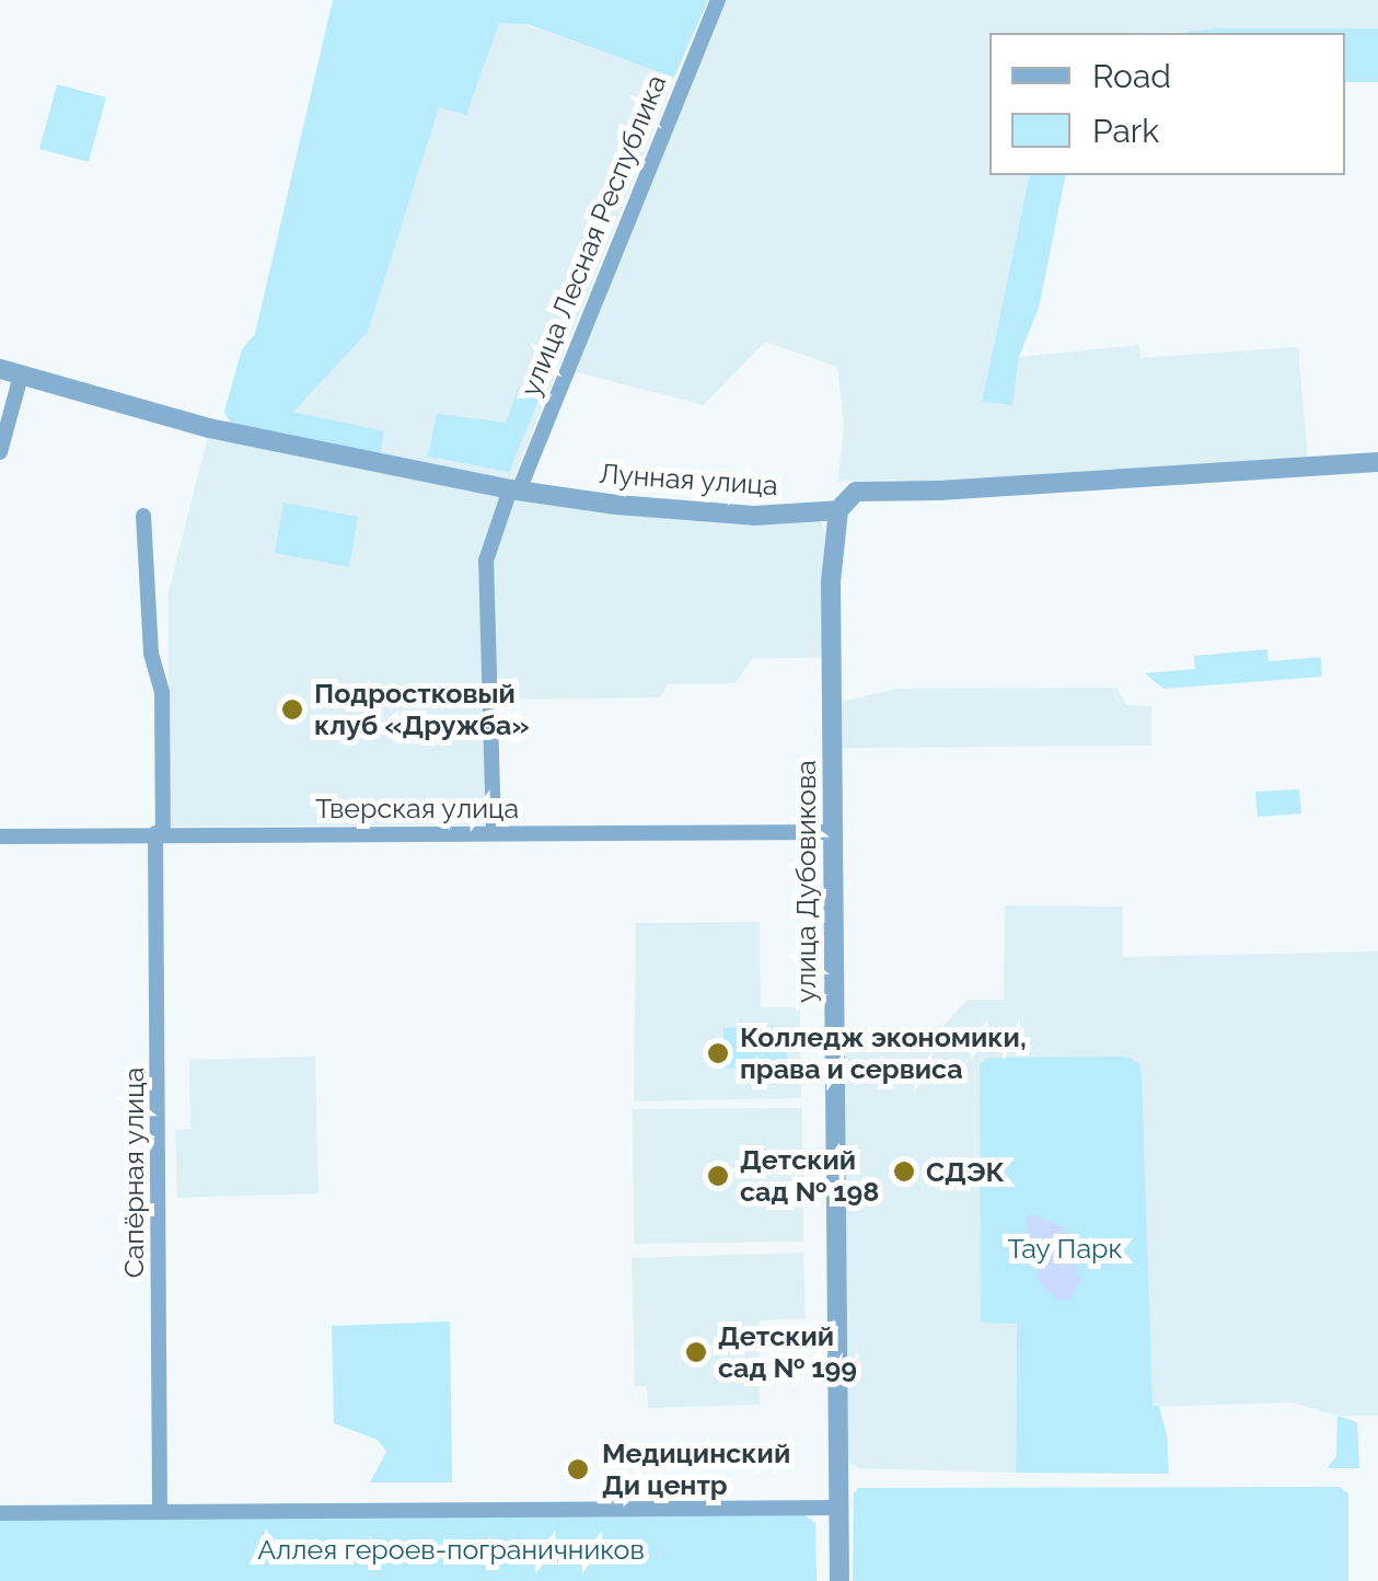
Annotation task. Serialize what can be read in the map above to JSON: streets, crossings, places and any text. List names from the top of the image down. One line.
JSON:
{"streets":{"street":["улица Лесная Республика","Лунная улица","Тверская улица","улица Дубовикова","Сапёрная улица"]},"crossings":[["улица Лесная Республика","Лунная улица"],["улица Лесная Республика","Тверская улица"],["Лунная улица","улица Дубовикова"],["Тверская улица","улица Дубовикова"],["Тверская улица","Сапёрная улица"]],"parks":["Тау Парк","Аллея героев-пограничников"],"places":["Подростковый клуб «Дружба»","Колледж экономики, права и сервиса","СДЭК","Детский сад № 198","Детский сад № 199","Медицинский Ди центр"],"legend":["Road","Park"]}
